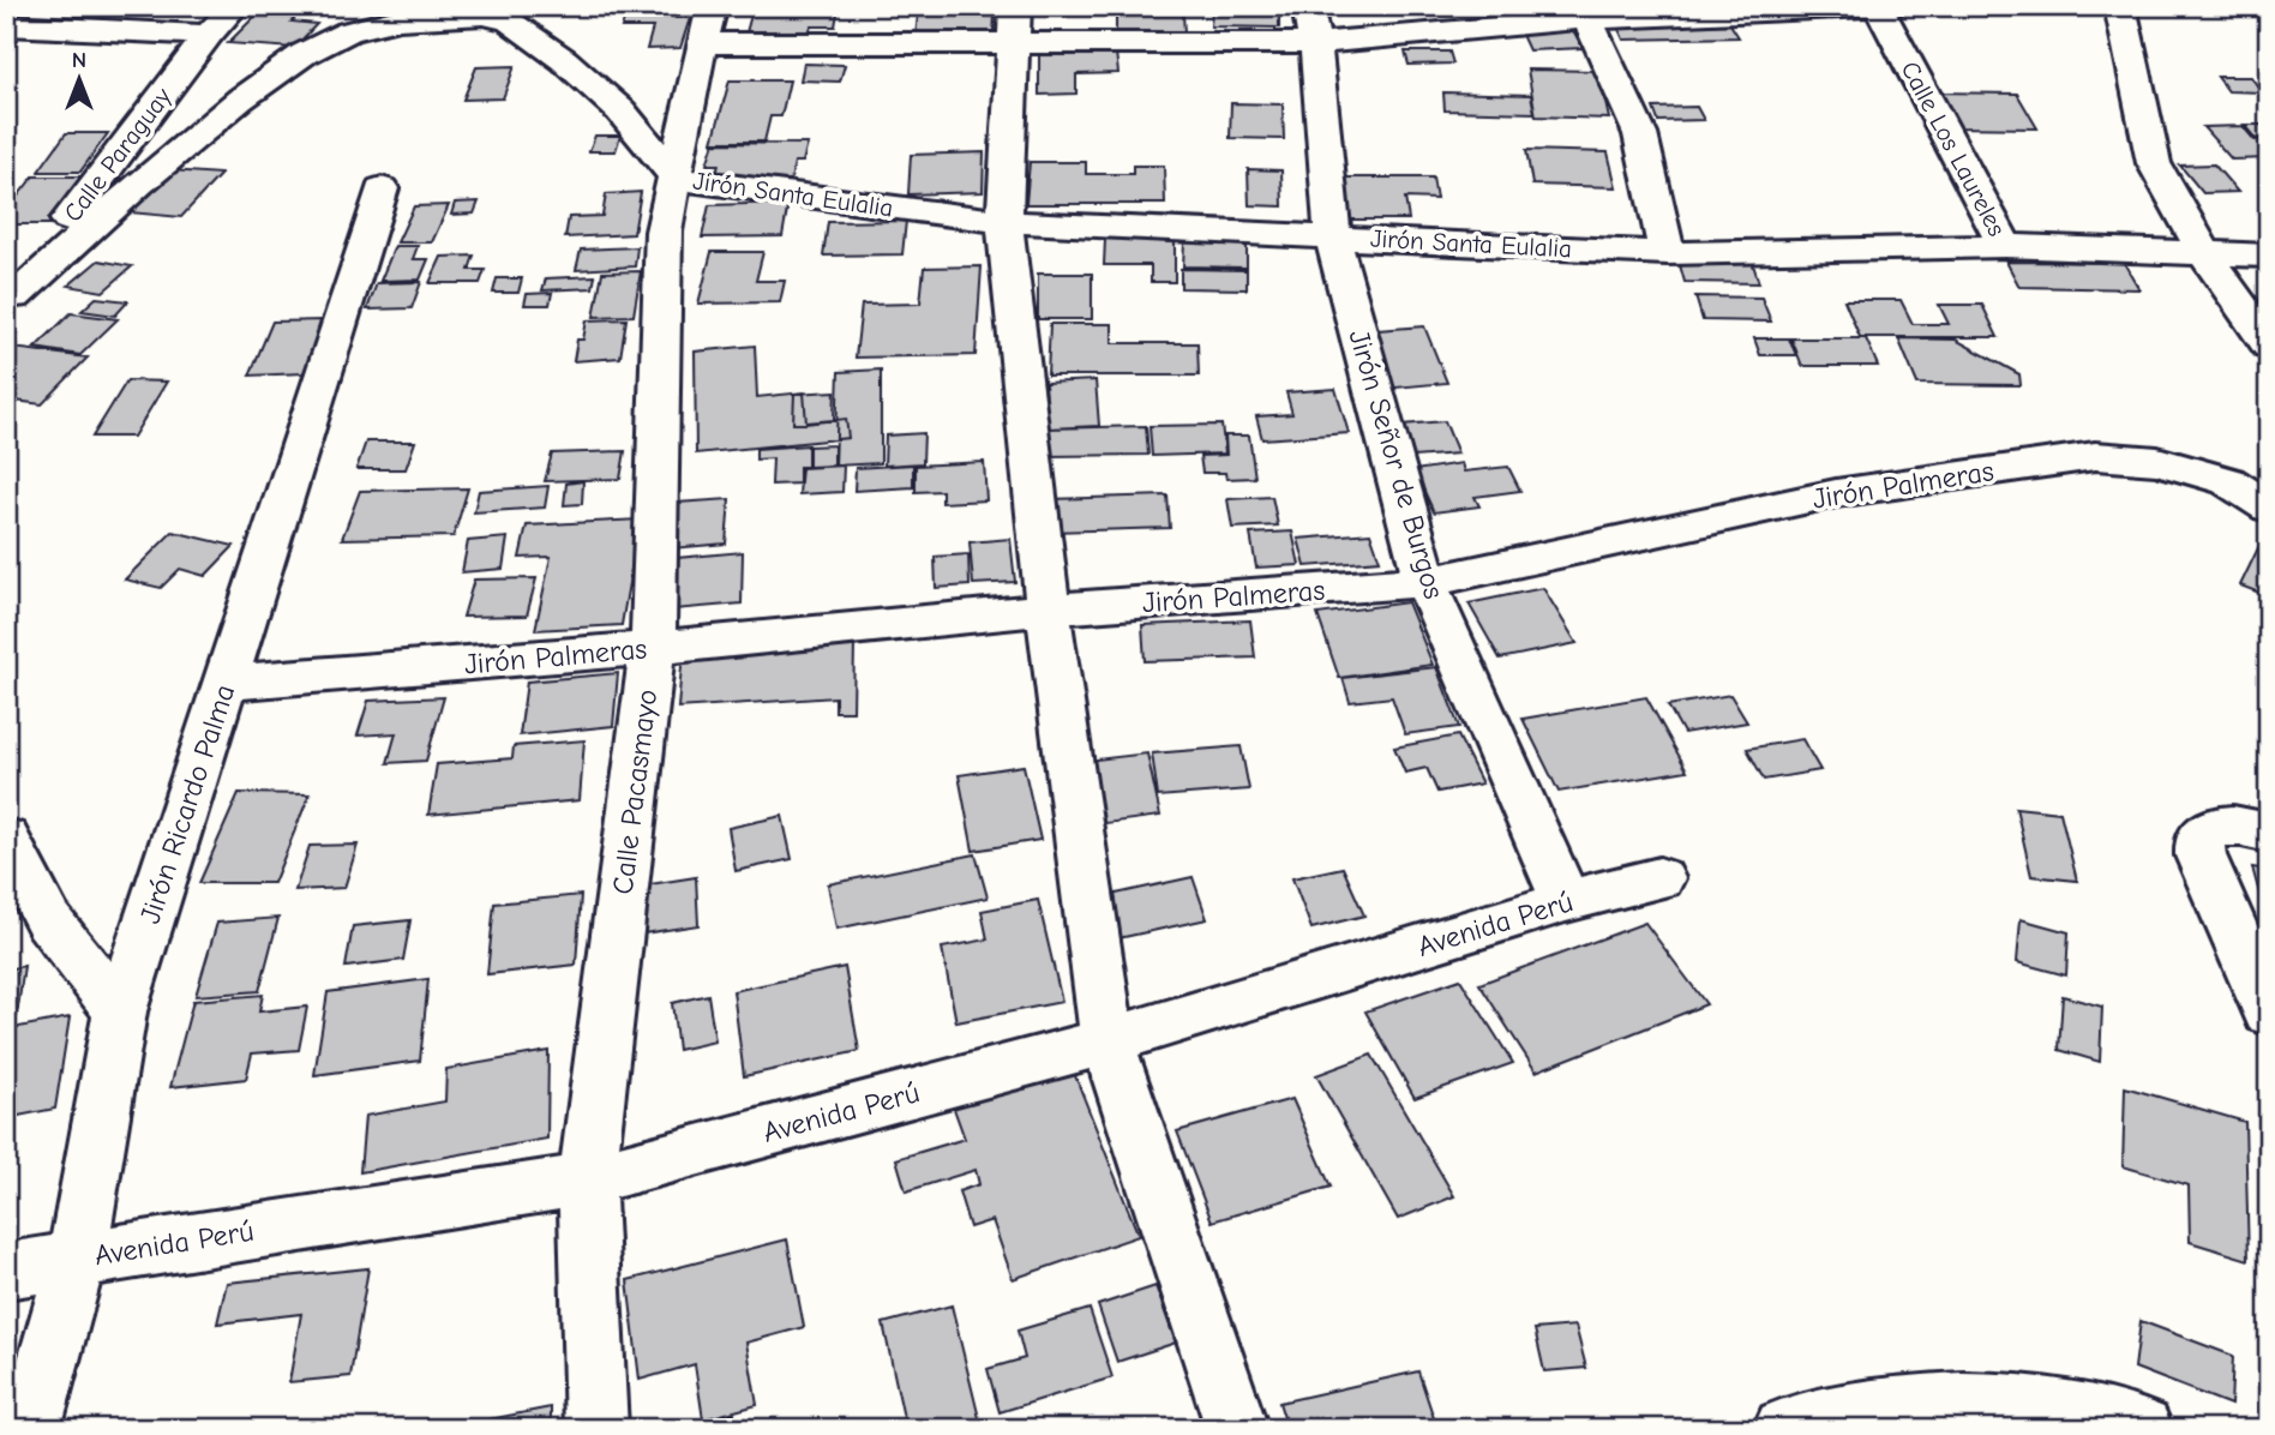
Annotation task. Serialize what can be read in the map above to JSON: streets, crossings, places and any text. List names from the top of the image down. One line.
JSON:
{"streets":{"street":["Calle Los Laureles","Calle Paraguay","Jirón Santa Eulalia","Jirón Señor de Burgos","Jirón Palmeras","Calle Pacasmayo","Jirón Ricardo Palma","Avenida Perú"]},"crossings":[["Calle Los Laureles","Jirón Santa Eulalia"],["Jirón Santa Eulalia","Jirón Señor de Burgos"],["Jirón Santa Eulalia","Calle Pacasmayo"],["Jirón Señor de Burgos","Jirón Palmeras"],["Jirón Señor de Burgos","Avenida Perú"],["Jirón Palmeras","Calle Pacasmayo"],["Jirón Palmeras","Jirón Ricardo Palma"],["Calle Pacasmayo","Avenida Perú"],["Jirón Ricardo Palma","Avenida Perú"]],"north":"top"}
